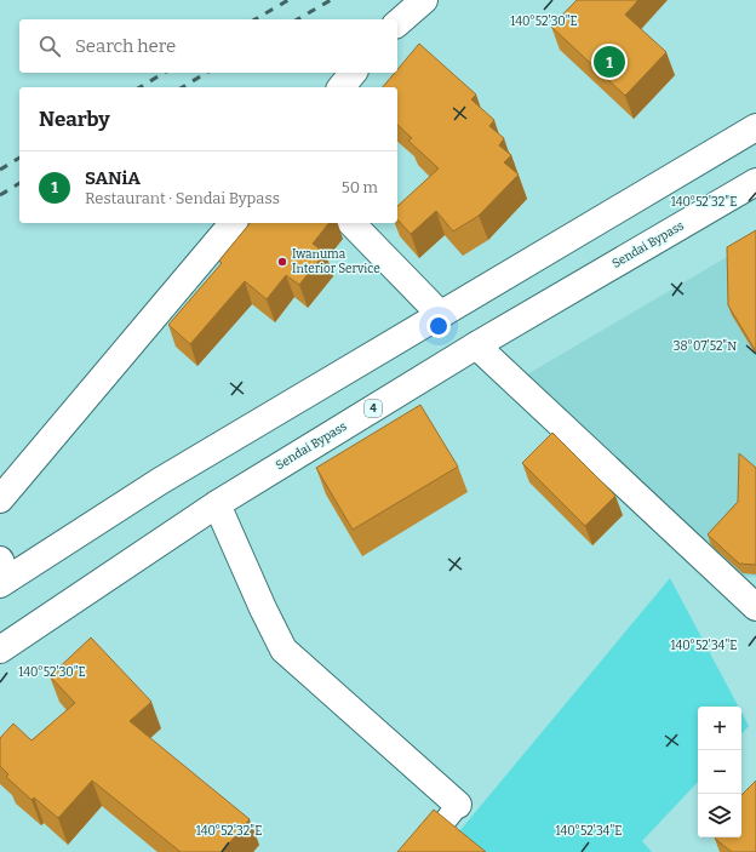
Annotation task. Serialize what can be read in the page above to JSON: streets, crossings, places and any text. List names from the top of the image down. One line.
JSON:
{"streets":{"main road":["Sendai Bypass","4"]},"places":["Iwanuma Interior Service"],"page":{"search":"Search here","pins":"1","heading":"Nearby","list":[{"mark":"1","name":"SANiA","note":"Restaurant · Sendai Bypass","value":"50 m"}],"map_buttons":["+","−"]},"coordinates":["140°52'30\"E","140°52'32\"E","38°07'52\"N","140°52'34\"E"]}
